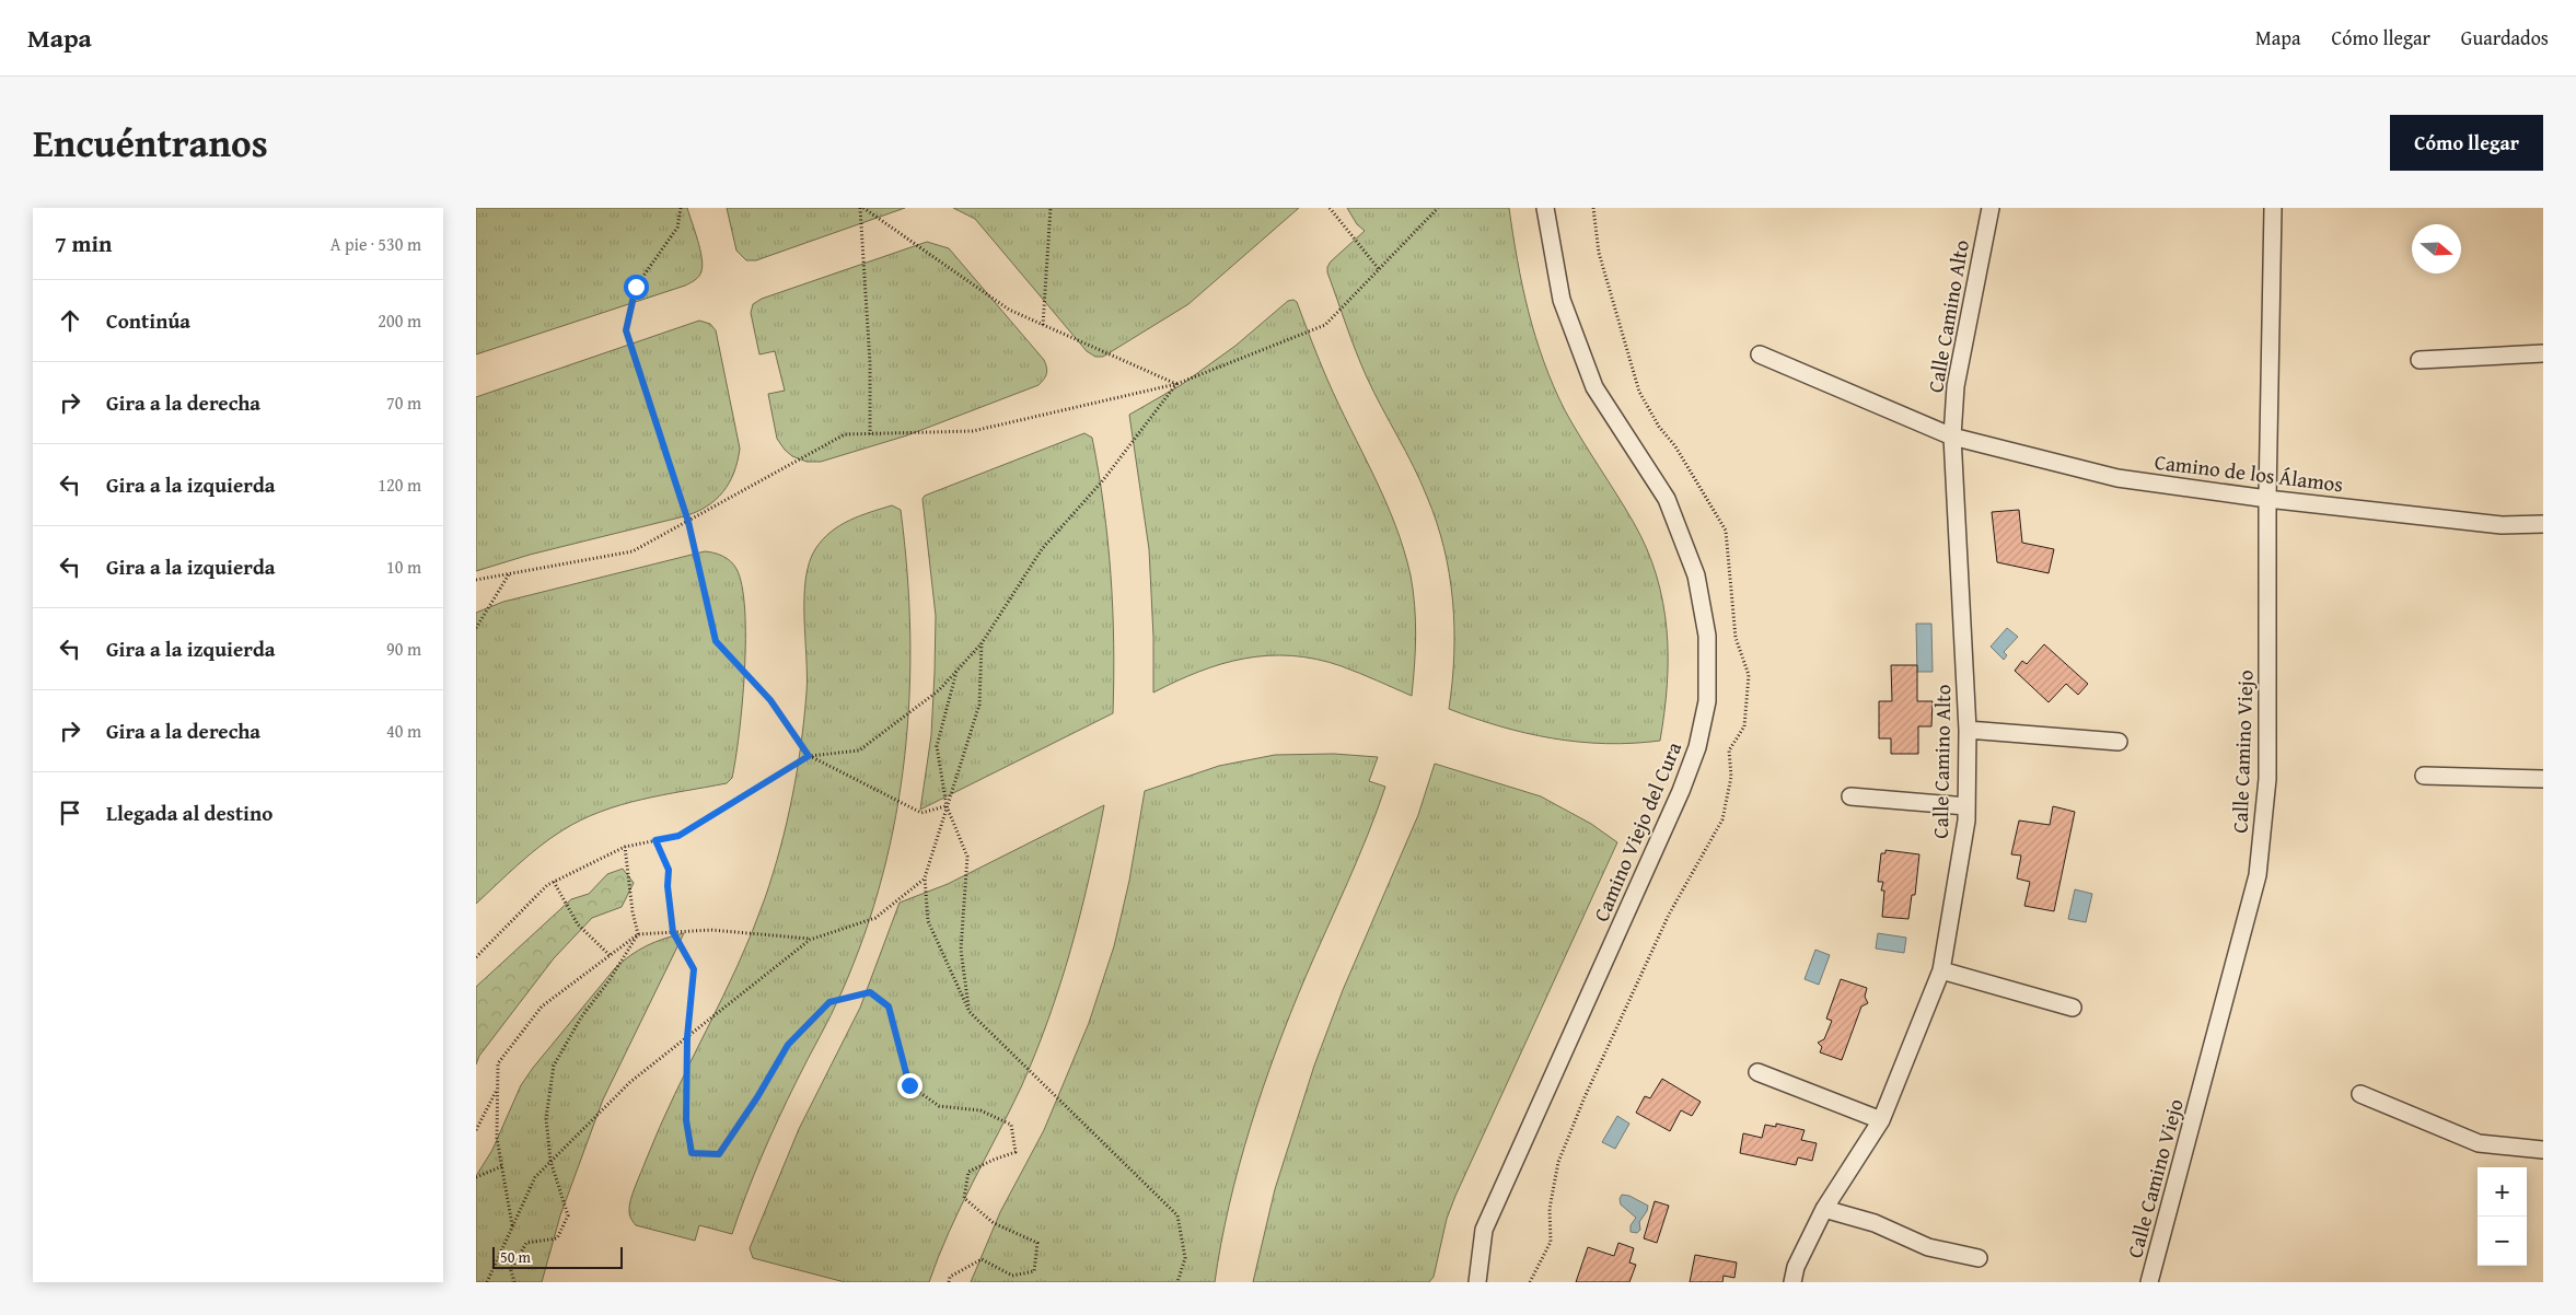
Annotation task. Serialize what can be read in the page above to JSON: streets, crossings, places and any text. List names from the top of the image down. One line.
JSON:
{"streets":{"street":["Calle Camino Alto","Camino de los Álamos","Calle Camino Viejo","Camino Viejo del Cura"]},"crossings":[["Calle Camino Alto","Camino de los Álamos"],["Camino de los Álamos","Calle Camino Viejo"]],"scale_bar":"50 m","north":"right","page":{"header":"Mapa","nav":["Mapa","Cómo llegar","Guardados"],"title":"Encuéntranos","buttons":"Cómo llegar","heading":["7 min","A pie · 530 m"],"list":[["Continúa","200 m"],["Gira a la derecha","70 m"],["Gira a la izquierda","120 m"],["Gira a la izquierda","10 m"],["Gira a la izquierda","90 m"],["Gira a la derecha","40 m"],"Llegada al destino"],"map_buttons":["+","−"],"scale":"50 m"}}
